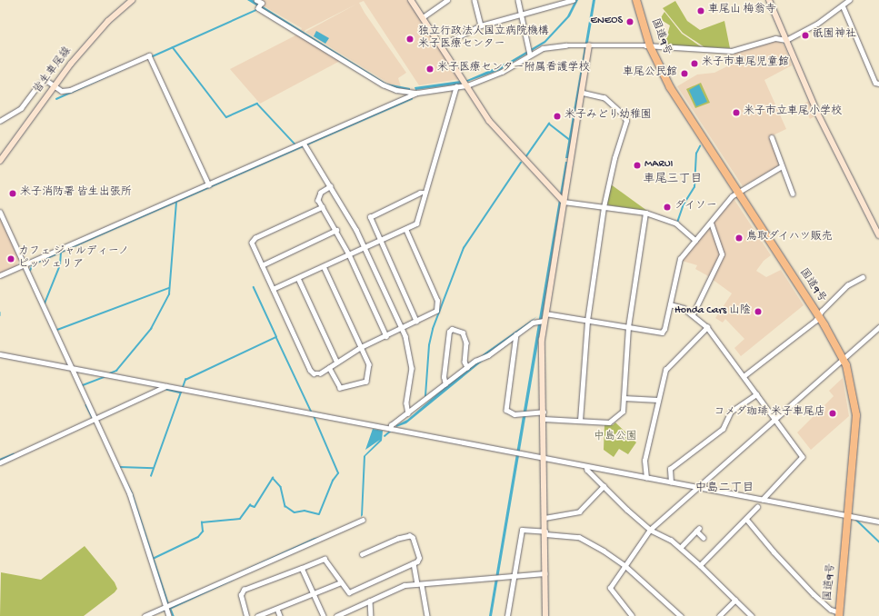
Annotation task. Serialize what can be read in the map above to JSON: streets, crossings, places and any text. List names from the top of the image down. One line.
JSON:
{"streets":{"highway":["国道9号"],"street":["皆生車尾線"]},"districts":["車尾三丁目","中島二丁目"],"parks":["中島公園"],"places":["車尾山 梅翁寺","ENEOS","祇園神社","独立行政法人国立病院機構 米子医療センター","米子市車尾児童館","米子医療センター附属看護学校","車尾公民館","米子市立車尾小学校","米子みどり幼稚園","MARUI","米子消防署 皆生出張所","ダイソー","鳥取ダイハツ販売","カフェ ジャルディーノ ピッツェリア","Honda Cars 山陰","コメダ珈琲 米子車尾店"]}
